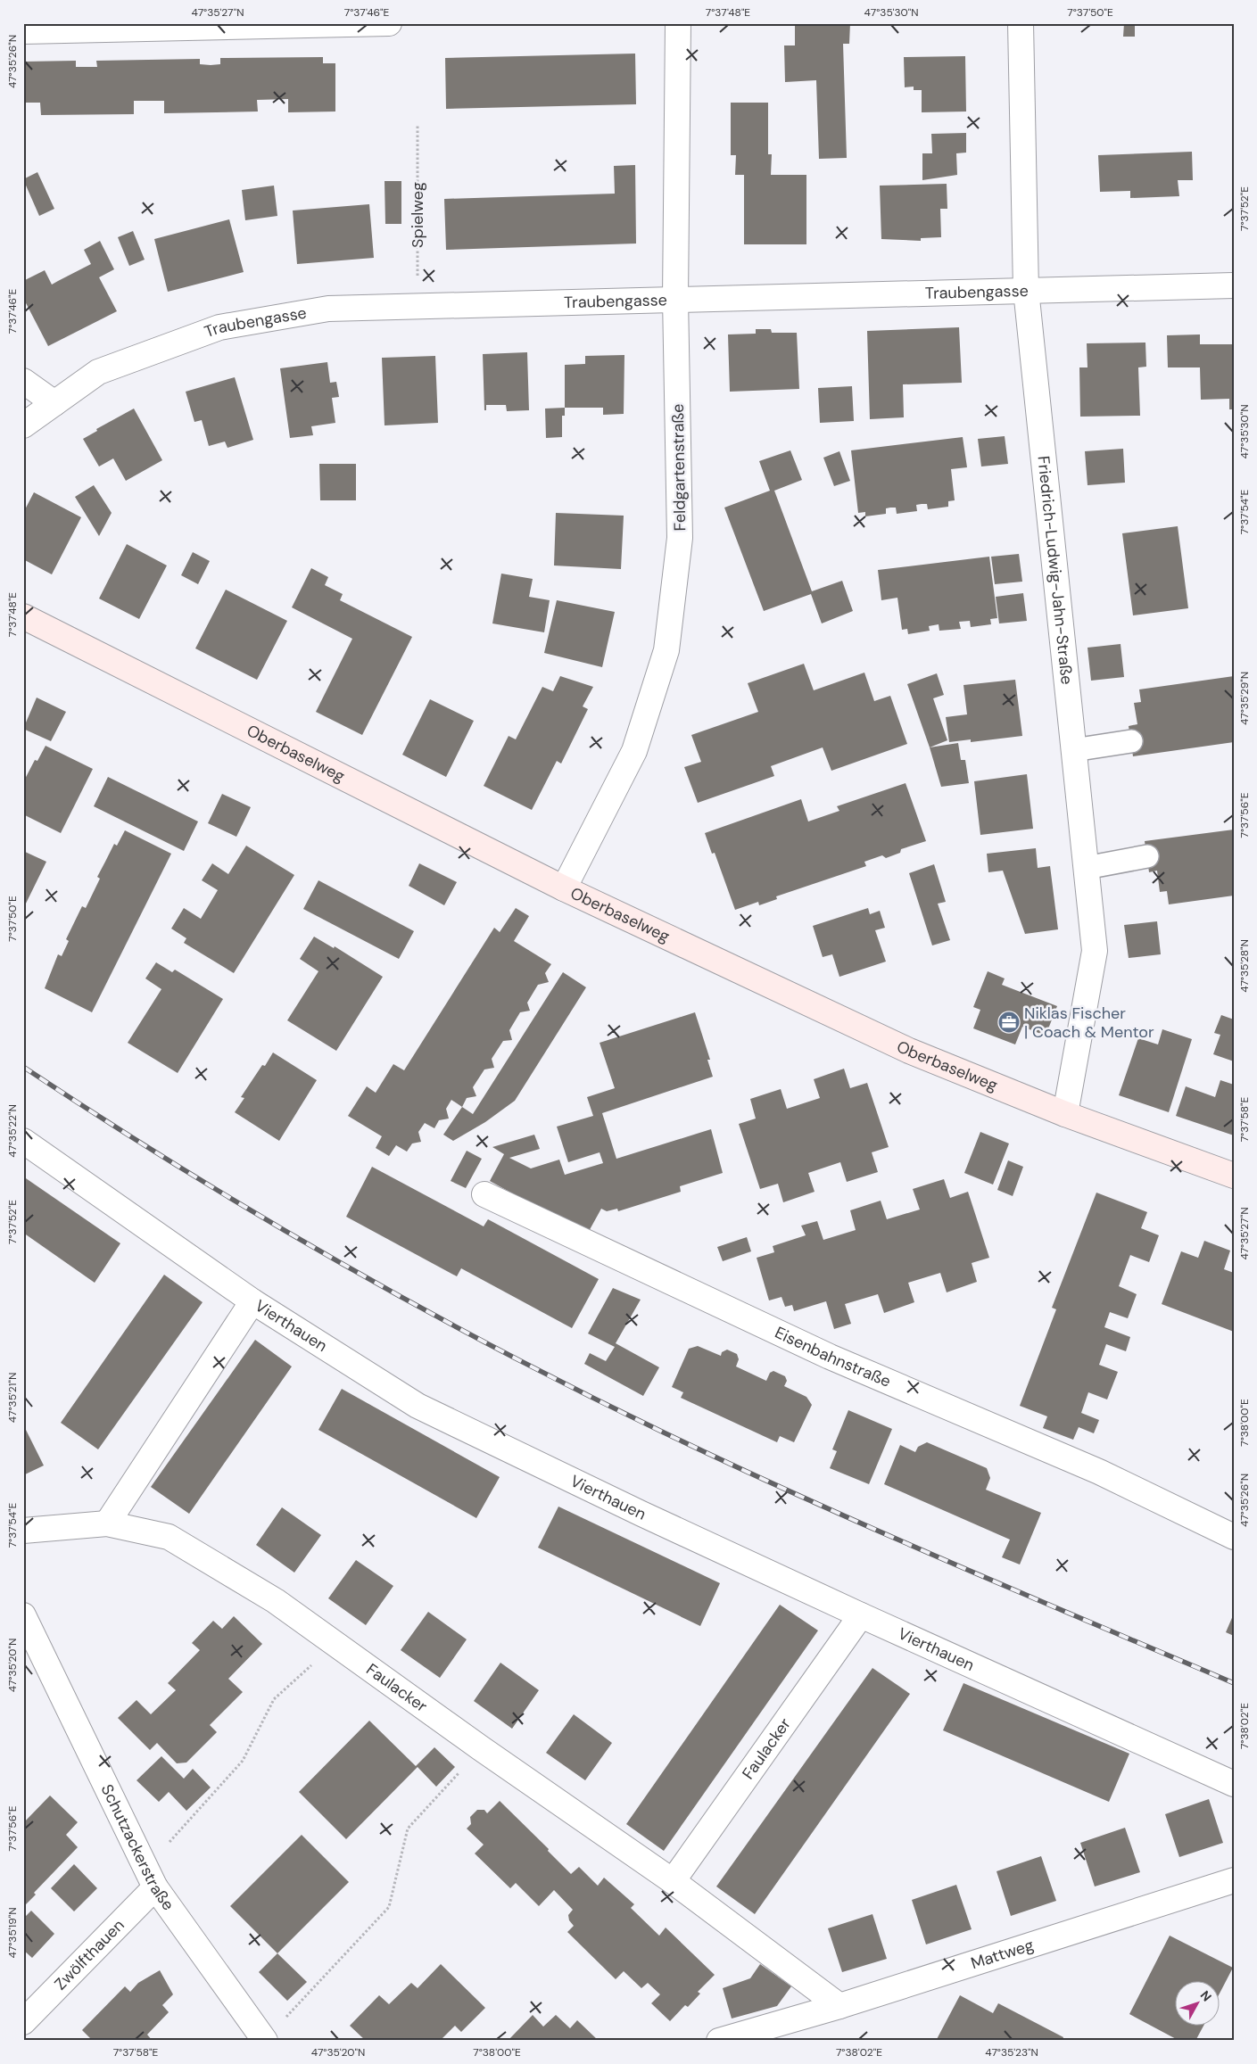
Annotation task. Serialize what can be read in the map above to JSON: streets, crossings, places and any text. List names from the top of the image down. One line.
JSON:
{"streets":{"street":["Traubengasse","Feldgartenstraße","Friedrich-Ludwig-Jahn-Straße","Oberbaselweg","Vierthauen","Eisenbahnstraße","Faulacker","Schutzackerstraße","Zwölfthauen","Mattweg"],"path":["Spielweg"]},"crossings":[["Spielweg","Traubengasse"],["Traubengasse","Feldgartenstraße"],["Traubengasse","Friedrich-Ludwig-Jahn-Straße"],["Feldgartenstraße","Oberbaselweg"],["Friedrich-Ludwig-Jahn-Straße","Oberbaselweg"],["Vierthauen","Faulacker"],["Faulacker","Mattweg"],["Schutzackerstraße","Zwölfthauen"]],"places":{"office":["Niklas Fischer | Coach & Mentor"]},"north":"top right","coordinates":["47°35'27\"N","7°37'46\"E","7°37'48\"E","47°35'30\"N","7°37'50\"E","47°35'26\"N","7°37'52\"E","7°37'54\"E","47°35'29\"N","7°37'56\"E","47°35'28\"N","7°37'58\"E","47°35'22\"N","47°35'21\"N","7°38'00\"E","47°35'20\"N","7°38'02\"E","47°35'19\"N","47°35'23\"N"]}
